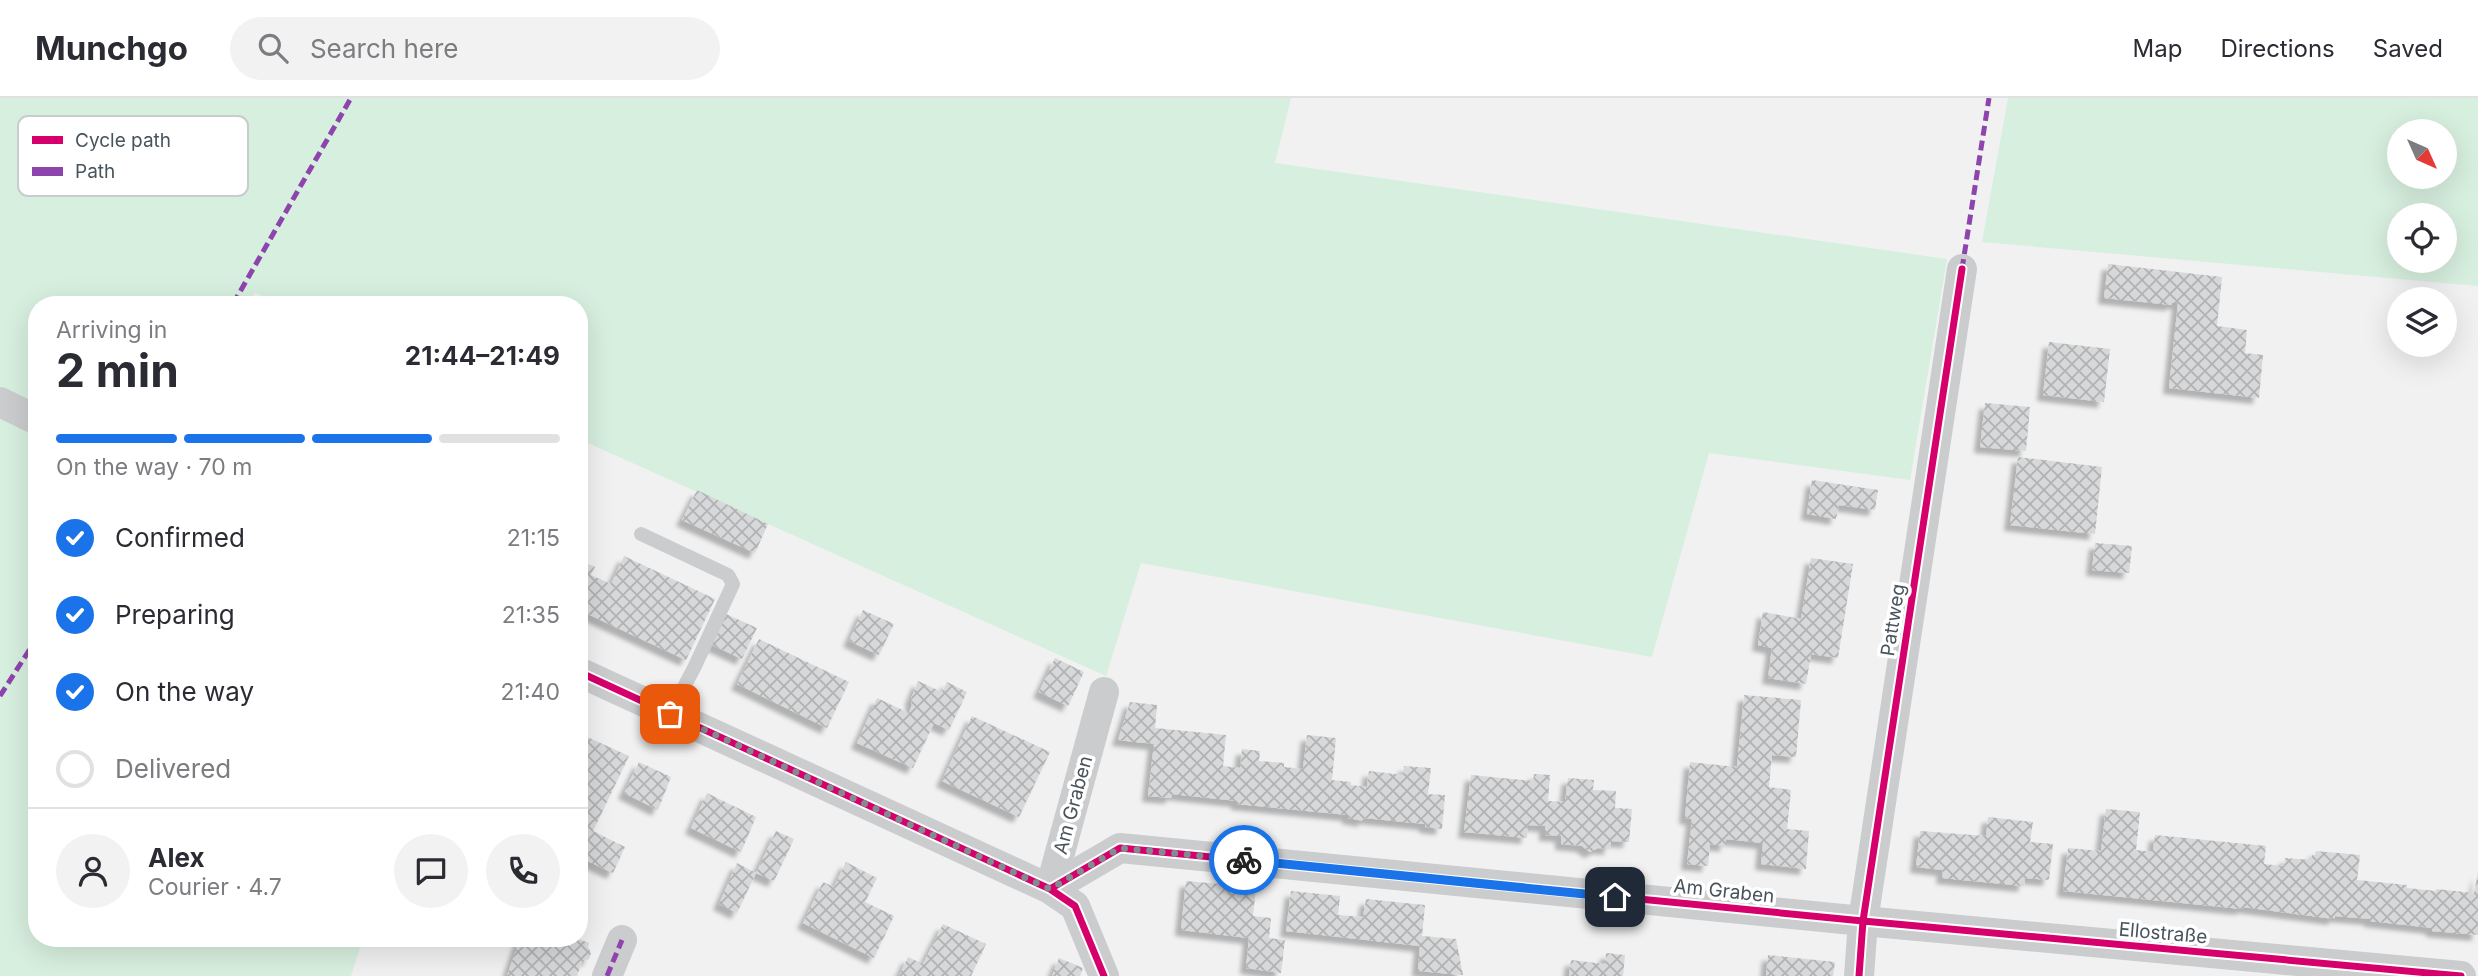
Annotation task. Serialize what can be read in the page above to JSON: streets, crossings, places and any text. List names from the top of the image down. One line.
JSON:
{"streets":{"street":["Pattweg","Am Graben","Ellostraße"]},"crossings":[["Pattweg","Am Graben"],["Pattweg","Ellostraße"],["Am Graben","Ellostraße"]],"legend":["Cycle path","Path"],"north":"bottom right","page":{"header":"Munchgo","search":"Search here","nav":["Map","Directions","Saved"],"heading":["2 min","Arriving in","21:44–21:49"],"panel":["Alex","Courier · 4.7"],"bar":"On the way · 70 m","list":[["Confirmed","21:15"],["Preparing","21:35"],["On the way","21:40"],"Delivered"]}}
